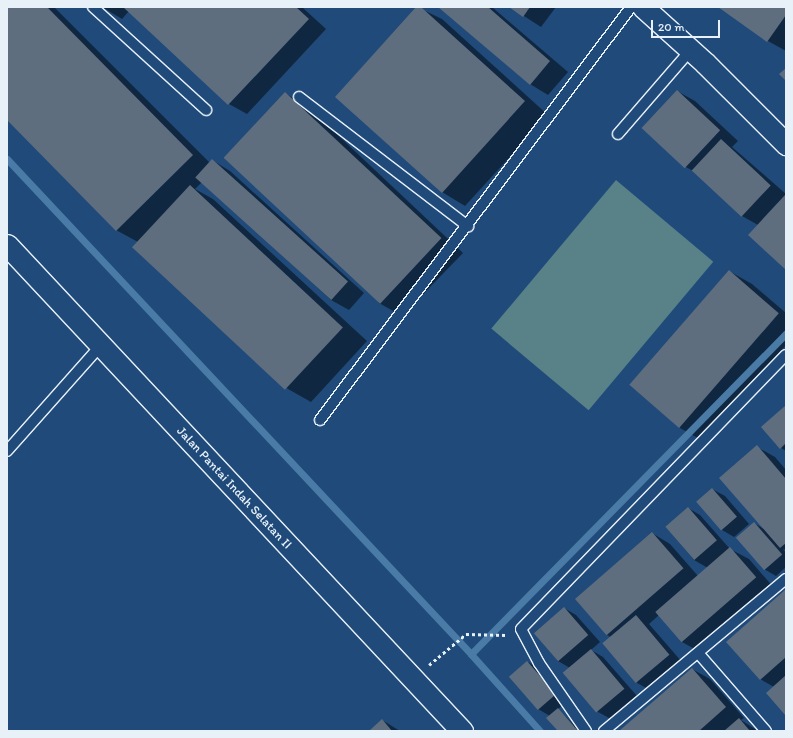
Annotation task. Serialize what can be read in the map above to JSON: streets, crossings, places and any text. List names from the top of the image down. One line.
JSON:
{"streets":{"street":["Jalan Pantai Indah Selatan II"]},"scale_bar":"20 m"}
